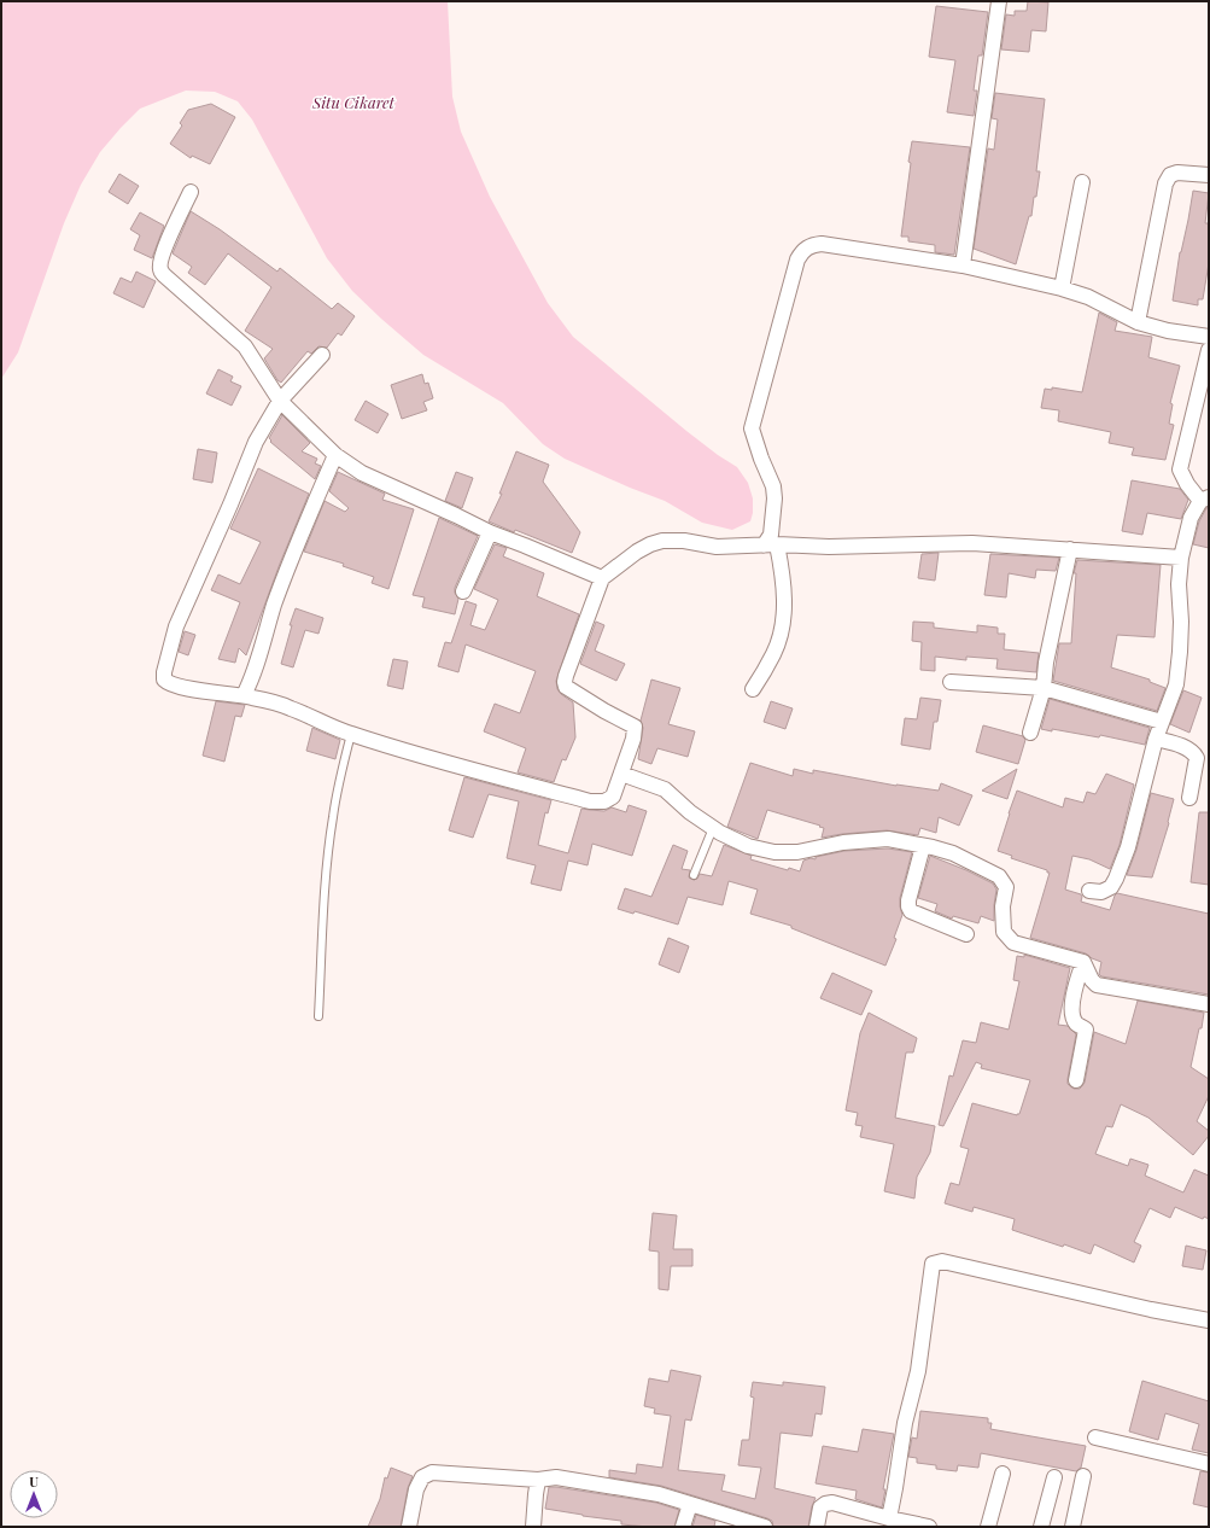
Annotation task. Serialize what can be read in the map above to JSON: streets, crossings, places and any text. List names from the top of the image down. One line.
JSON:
{"water":["Situ Cikaret"],"north":"top"}
